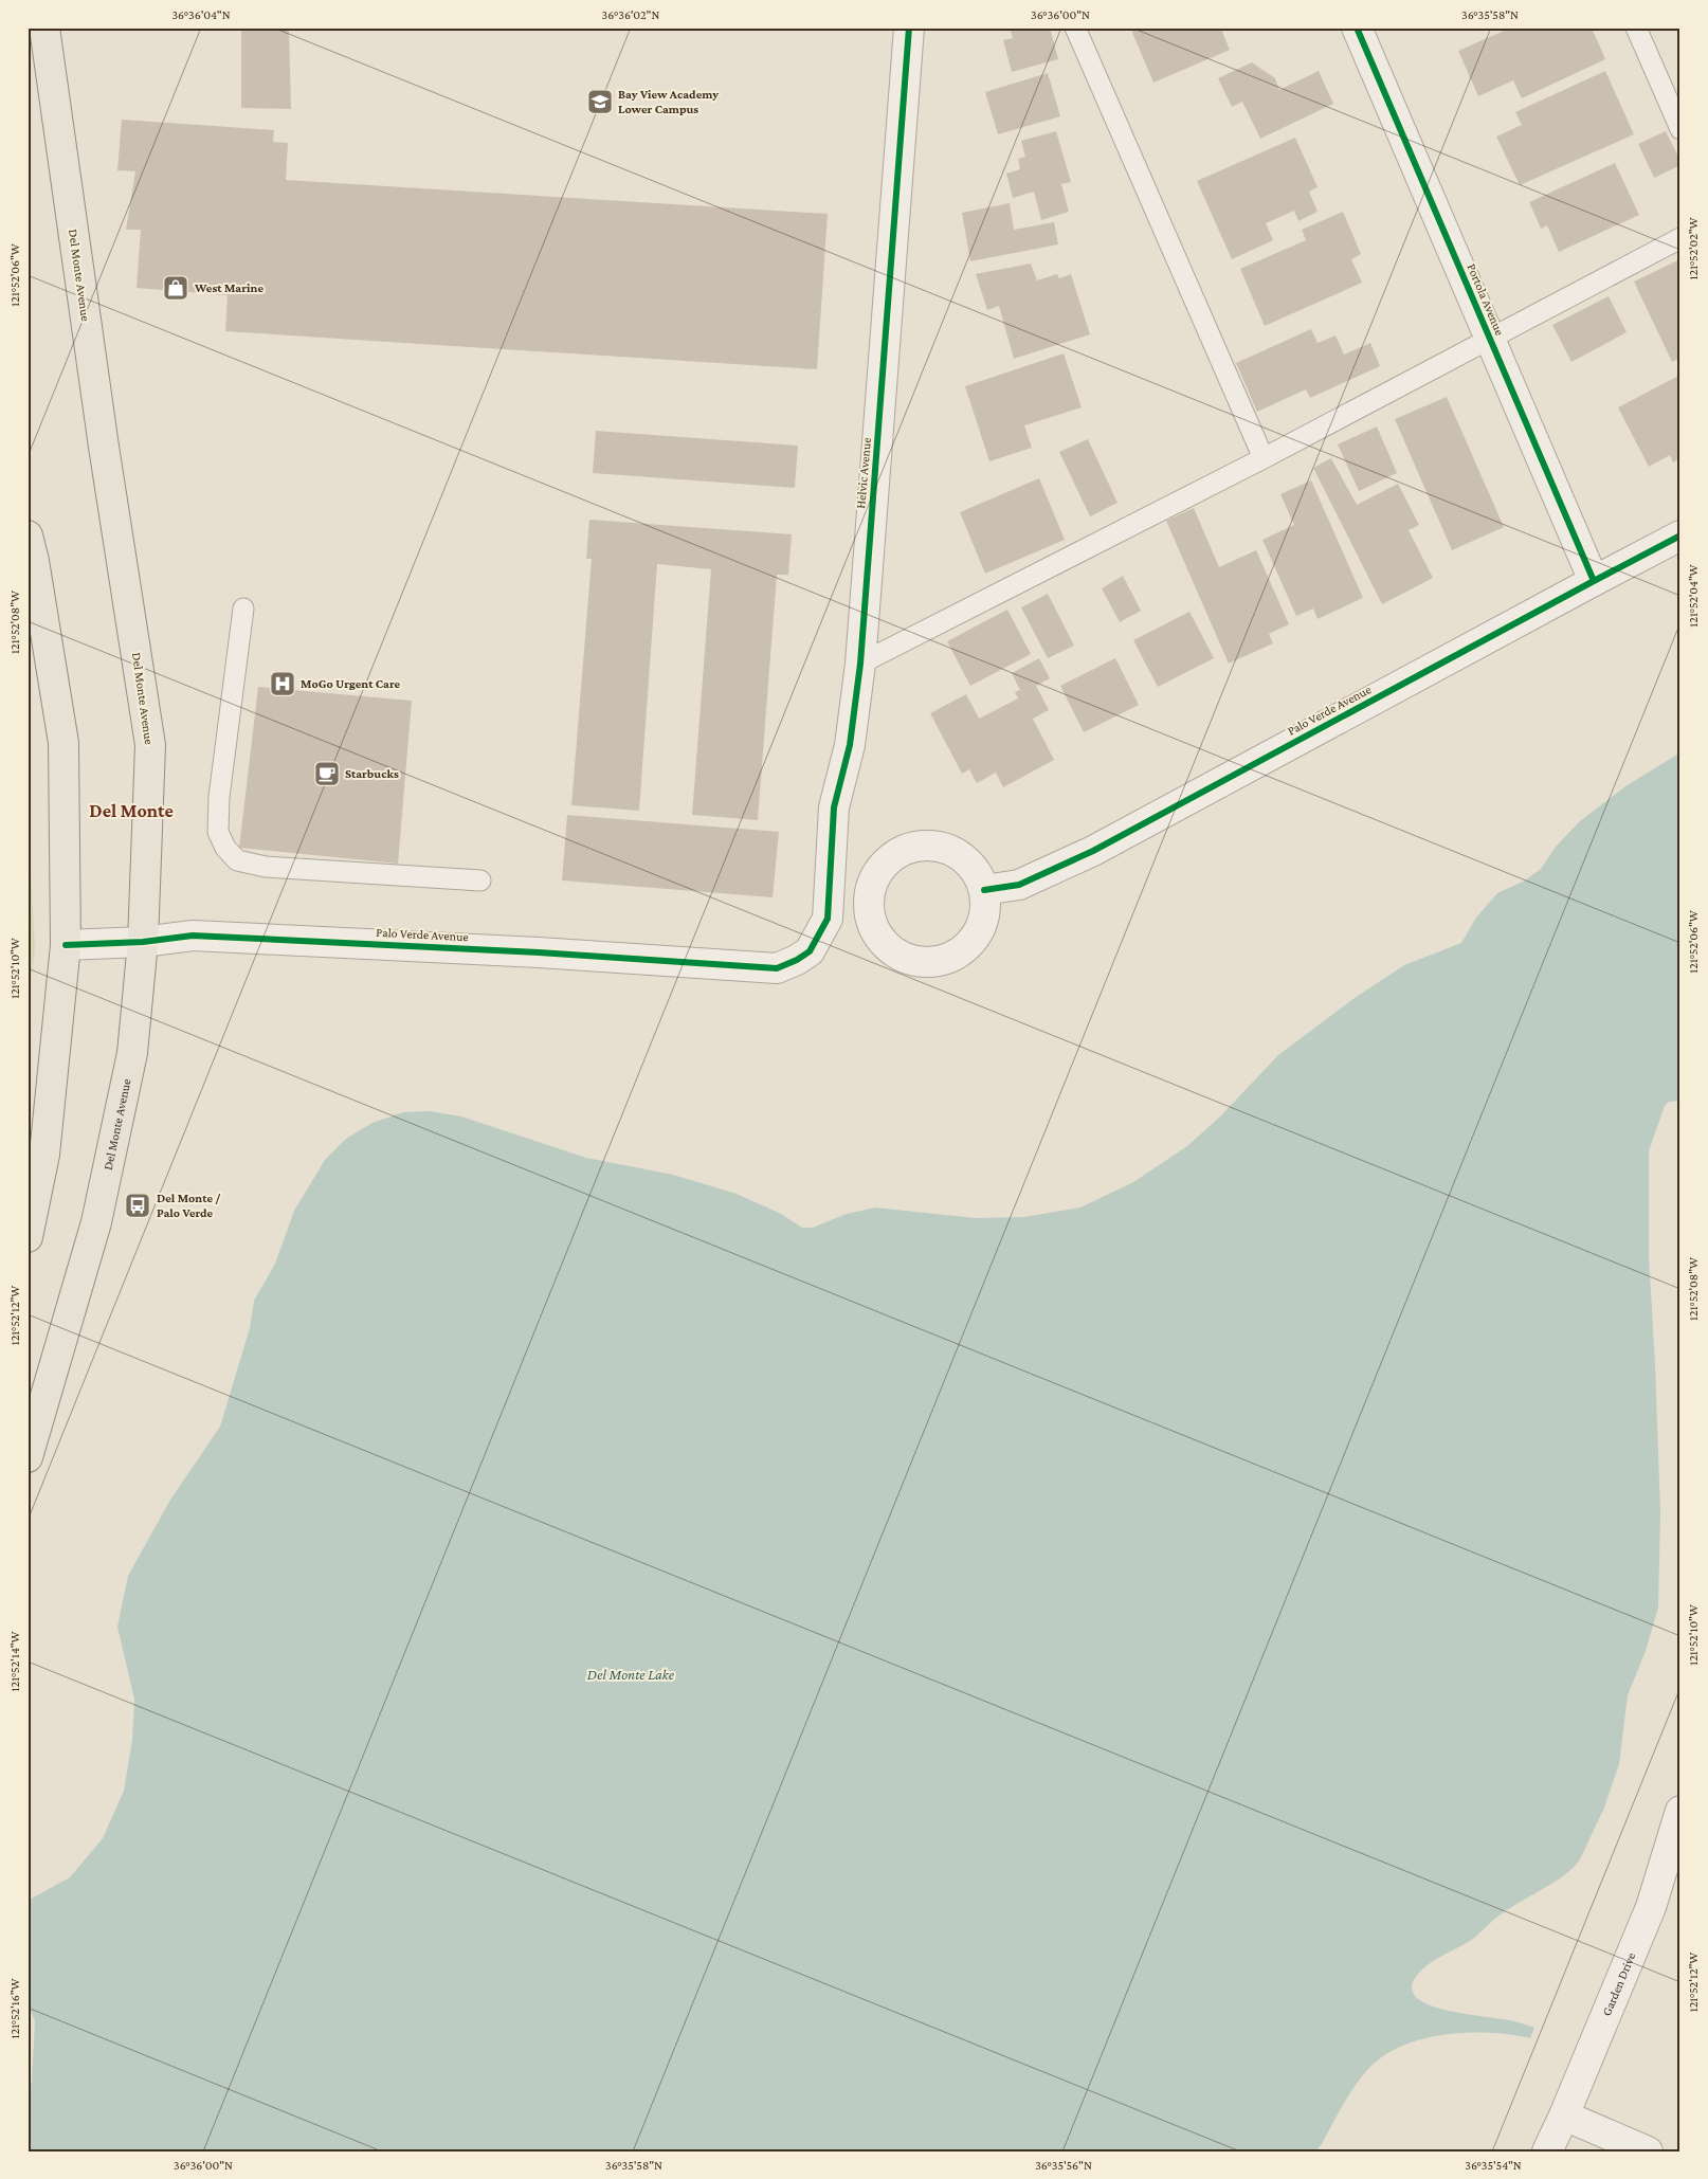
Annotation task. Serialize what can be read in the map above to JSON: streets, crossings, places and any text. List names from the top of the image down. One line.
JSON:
{"streets":{"main road":["Del Monte Avenue"],"street":["Portola Avenue","Helvic Avenue","Palo Verde Avenue","Garden Drive"]},"crossings":[["Del Monte Avenue","Palo Verde Avenue"],["Portola Avenue","Palo Verde Avenue"],["Helvic Avenue","Palo Verde Avenue"]],"districts":["Del Monte"],"water":["Del Monte Lake"],"places":{"school or university":["Bay View Academy Lower Campus"],"shop":["West Marine"],"hospital":["MoGo Urgent Care"],"cafe":["Starbucks"],"bus stop":["Del Monte / Palo Verde"]},"coordinates":["36°36'04\"N","36°36'02\"N","36°36'00\"N","36°35'58\"N","121°52'02\"W","121°52'06\"W","121°52'04\"W","121°52'08\"W","121°52'10\"W","121°52'12\"W","121°52'14\"W","121°52'16\"W","36°35'56\"N","36°35'54\"N"]}
